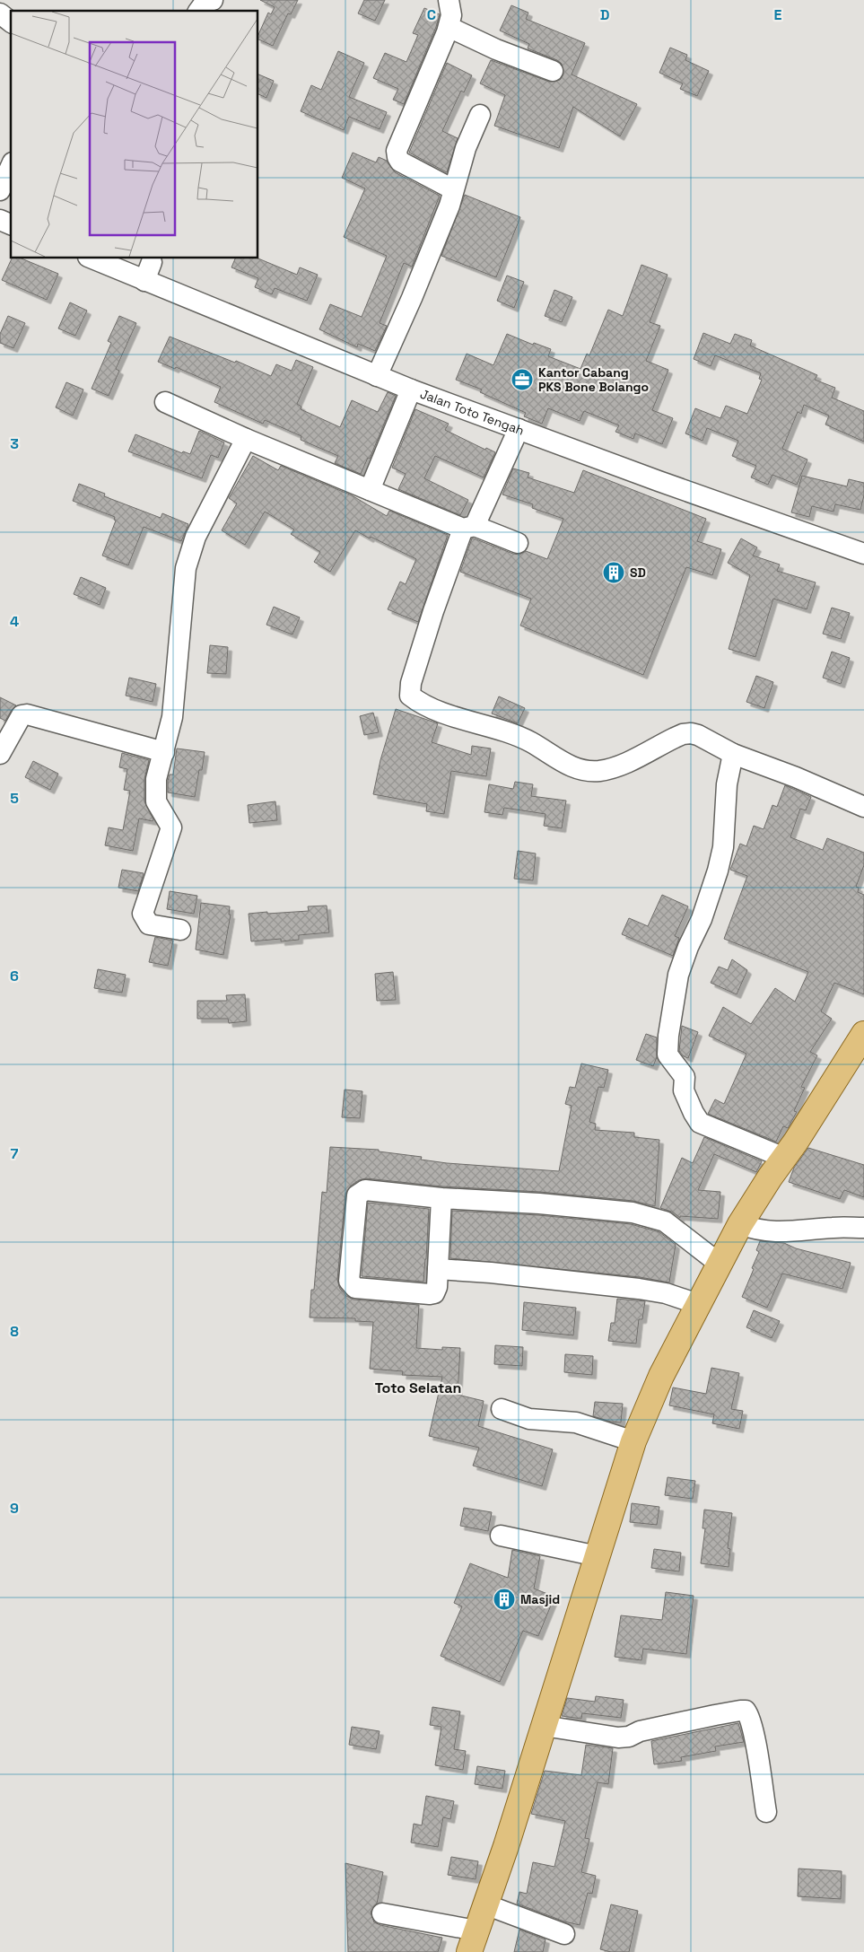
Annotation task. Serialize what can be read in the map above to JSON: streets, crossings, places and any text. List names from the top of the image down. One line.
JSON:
{"streets":{"street":["Jalan Toto Tengah"]},"districts":["Toto Selatan"],"places":{"office":["Kantor Cabang PKS Bone Bolango"],"building":["SD","Masjid"]},"grid":{"columns":["C","D","E"],"rows":["3","4","5","6","7","8","9"]}}
